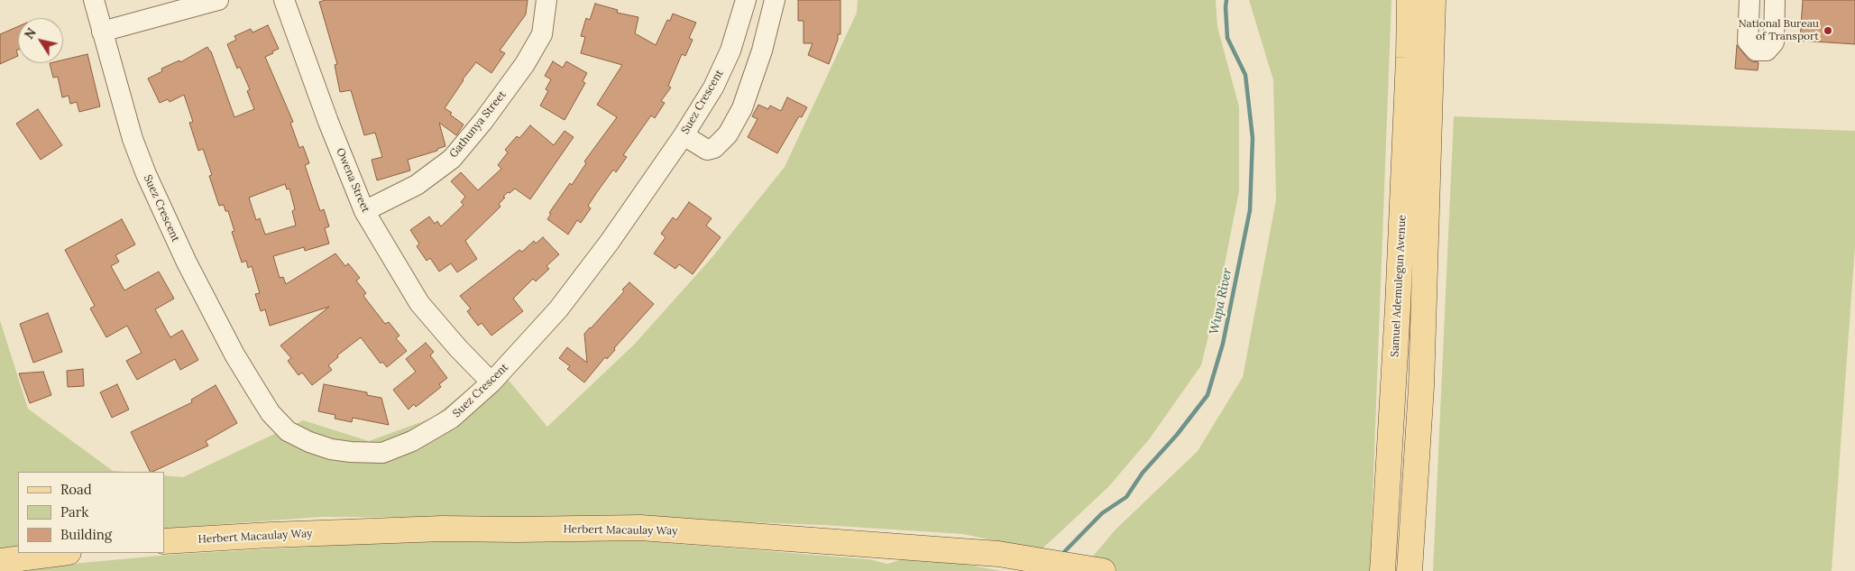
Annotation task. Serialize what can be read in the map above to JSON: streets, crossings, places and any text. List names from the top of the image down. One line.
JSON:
{"streets":{"main road":["Samuel Ademulegun Avenue","Herbert Macaulay Way"],"street":["Suez Crescent","Gathunya Street","Owena Street"]},"crossings":[["Suez Crescent","Owena Street"],["Gathunya Street","Owena Street"]],"water":["Wupa River"],"places":["National Bureau of Transport"],"legend":["Road","Park","Building"],"north":"top left"}
